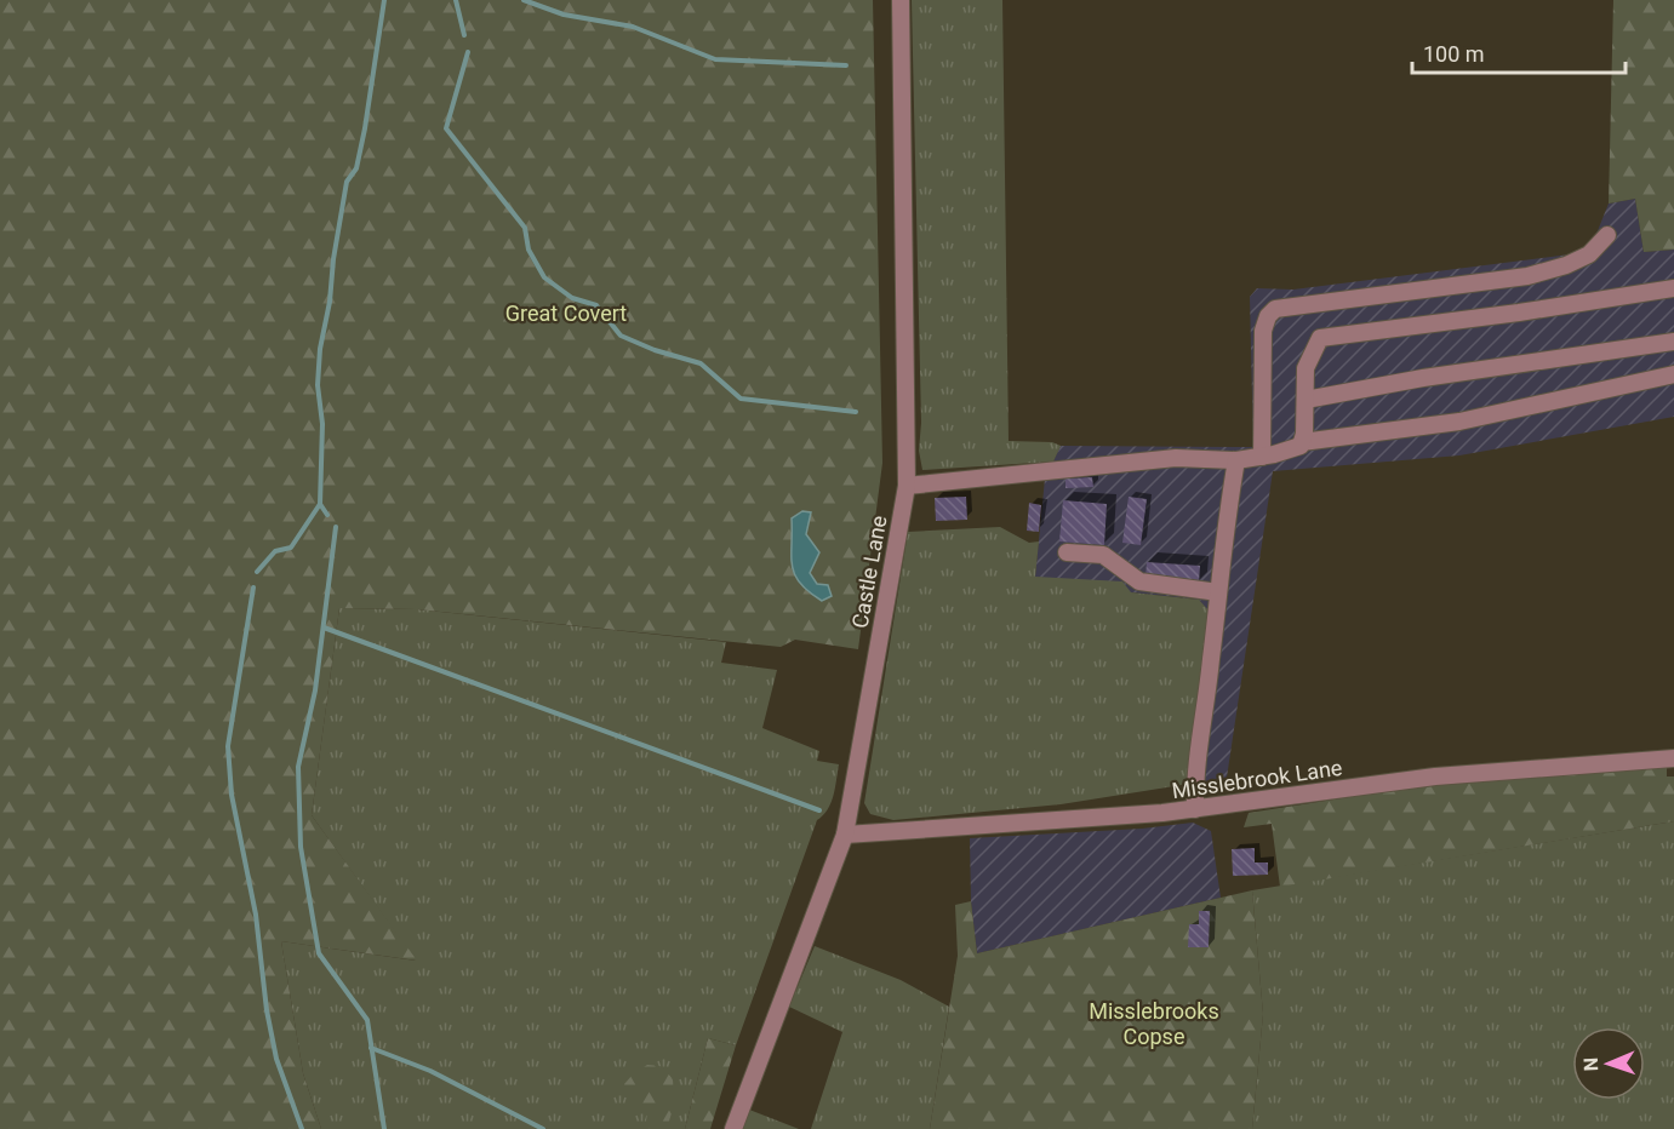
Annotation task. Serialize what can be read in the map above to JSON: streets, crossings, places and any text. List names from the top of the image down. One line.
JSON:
{"streets":{"street":["Castle Lane","Misslebrook Lane"]},"crossings":[["Castle Lane","Misslebrook Lane"]],"parks":["Great Covert","Misslebrooks Copse"],"scale_bar":"100 m","north":"left"}
